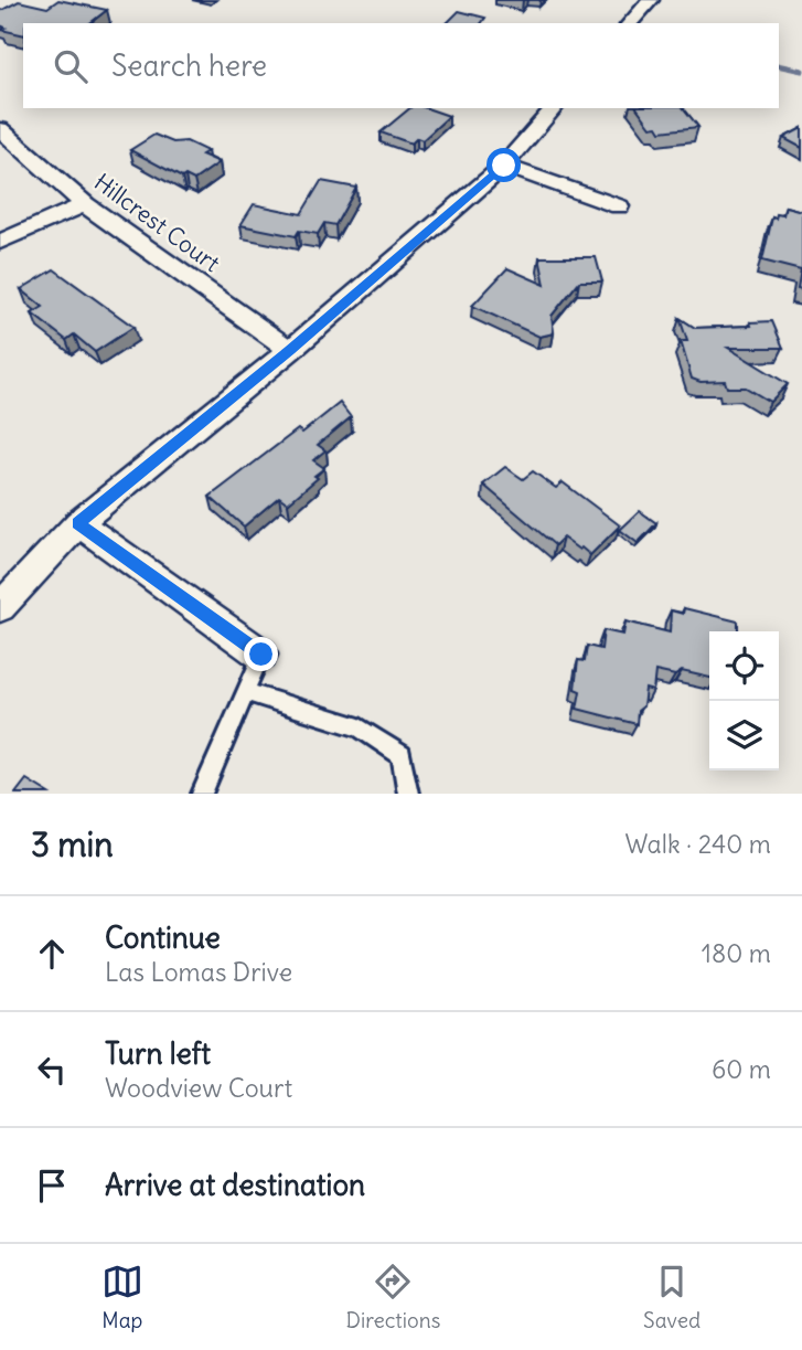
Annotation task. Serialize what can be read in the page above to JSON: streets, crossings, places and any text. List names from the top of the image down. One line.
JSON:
{"streets":{"street":["Hillcrest Court"]},"page":{"search":"Search here","heading":["3 min","Walk · 240 m"],"list":[["Continue","Las Lomas Drive","180 m"],["Turn left","Woodview Court","60 m"],"Arrive at destination"],"nav":["Map","Directions","Saved"]}}
